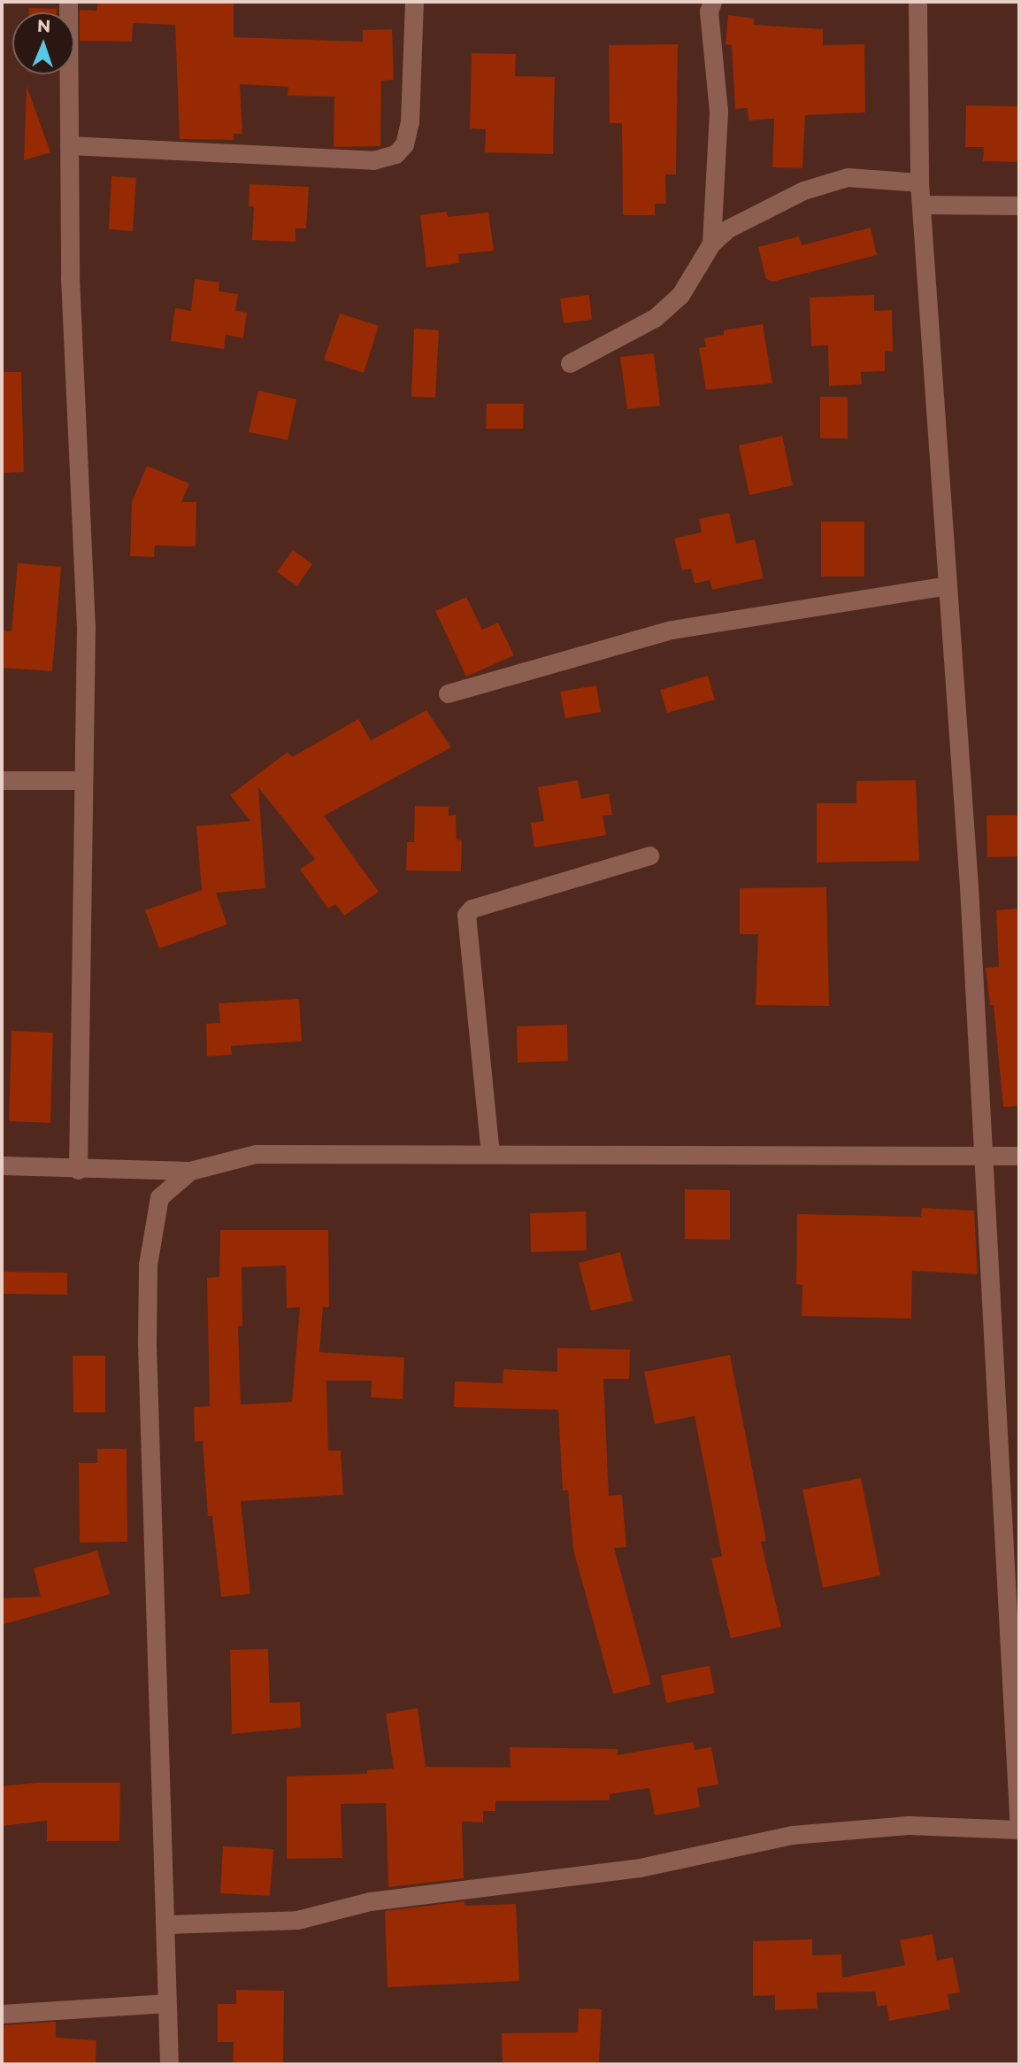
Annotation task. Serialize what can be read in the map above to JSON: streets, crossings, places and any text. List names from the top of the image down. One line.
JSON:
{"north":"top"}
